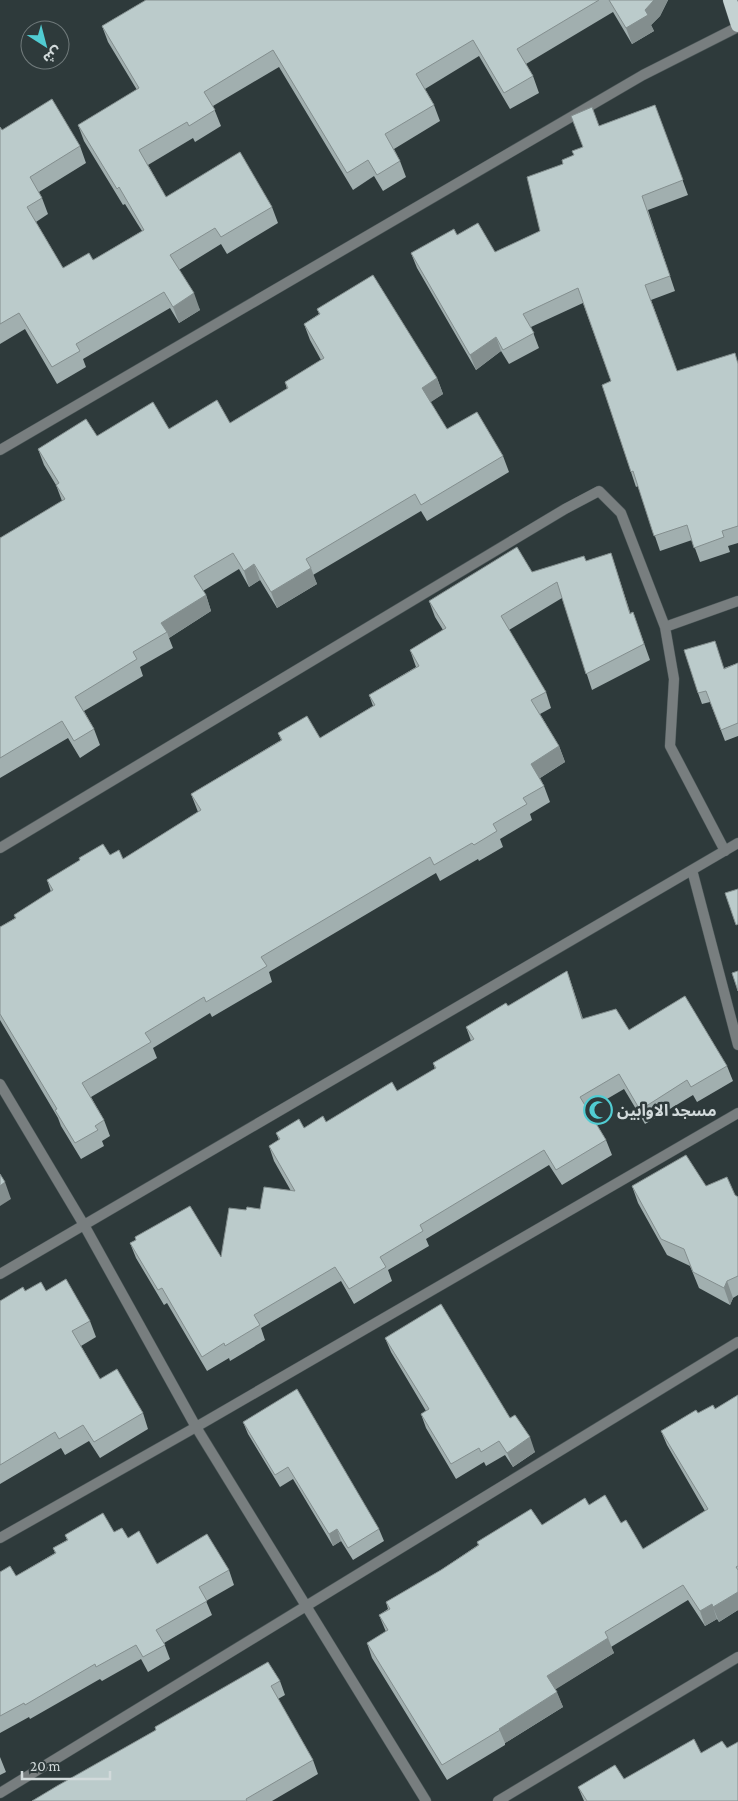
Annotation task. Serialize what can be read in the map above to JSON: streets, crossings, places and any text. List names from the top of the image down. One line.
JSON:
{"places":{"mosque":["مسجد الاوابين"]},"scale_bar":"20 m","north":"bottom right"}
